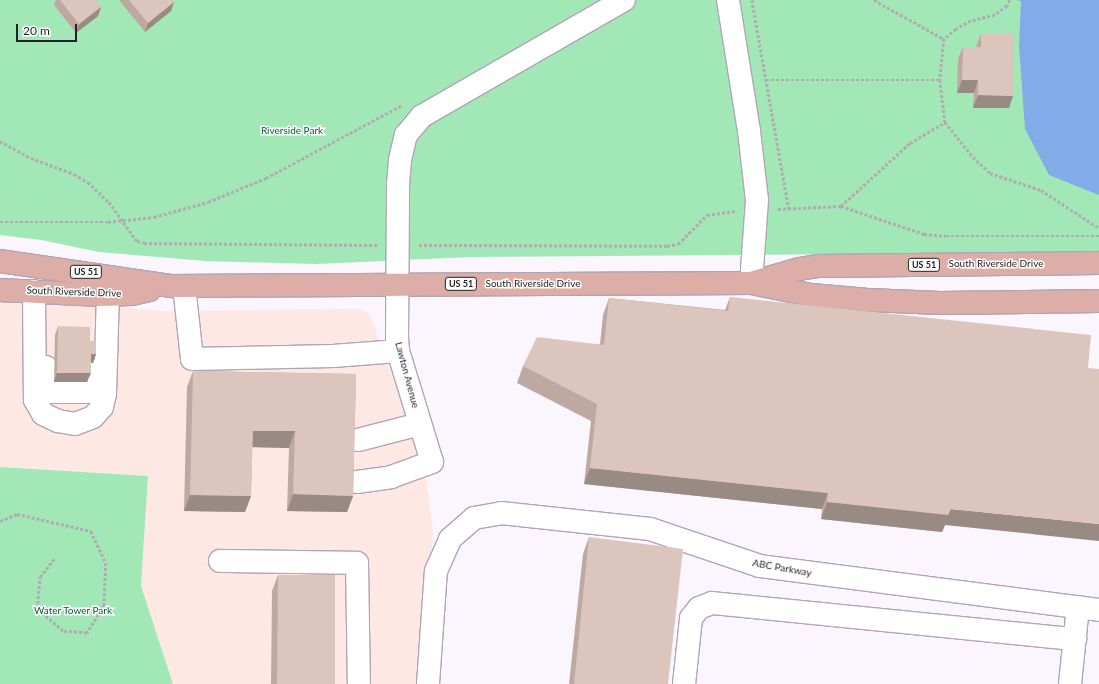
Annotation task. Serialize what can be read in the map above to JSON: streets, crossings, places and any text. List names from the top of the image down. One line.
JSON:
{"streets":{"main road":["South Riverside Drive","US 51"],"street":["Lawton Avenue","ABC Parkway"]},"crossings":[["South Riverside Drive","Lawton Avenue"]],"parks":["Riverside Park","Water Tower Park"],"scale_bar":"20 m"}
